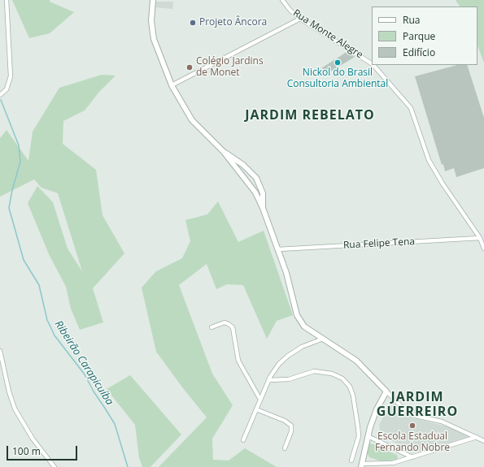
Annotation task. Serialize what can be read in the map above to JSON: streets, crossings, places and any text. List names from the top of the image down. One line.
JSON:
{"streets":{"street":["Rua Monte Alegre","Rua Felipe Tena"]},"crossings":[["Rua Monte Alegre","Rua Felipe Tena"]],"districts":["JARDIM REBELATO","JARDIM GUERREIRO"],"water":["Ribeirão Carapicuíba"],"places":["Projeto Âncora","Nickol do Brasil Consultoria Ambiental","Colégio Jardins de Monet","Escola Estadual Fernando Nobre"],"legend":["Rua","Parque","Edifício"],"scale_bar":"100 m"}
